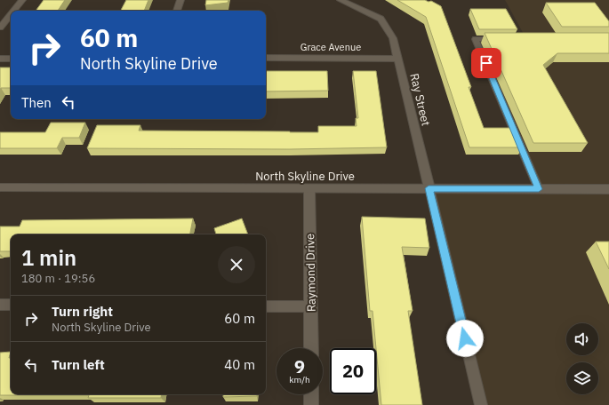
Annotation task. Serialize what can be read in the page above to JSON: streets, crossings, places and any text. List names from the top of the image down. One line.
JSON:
{"streets":{"street":["Grace Avenue","Ray Street","North Skyline Drive","Raymond Drive"]},"crossings":[["Grace Avenue","Ray Street"],["Ray Street","North Skyline Drive"],["North Skyline Drive","Raymond Drive"]],"page":{"turn":["60 m","North Skyline Drive"],"then":"Then","heading":["1 min","180 m · 19:56"],"list":[{"name":"Turn right","note":"North Skyline Drive","value":"60 m"},{"name":"Turn left","value":"40 m"}],"speed":"9 km/h","limit":"20"}}
